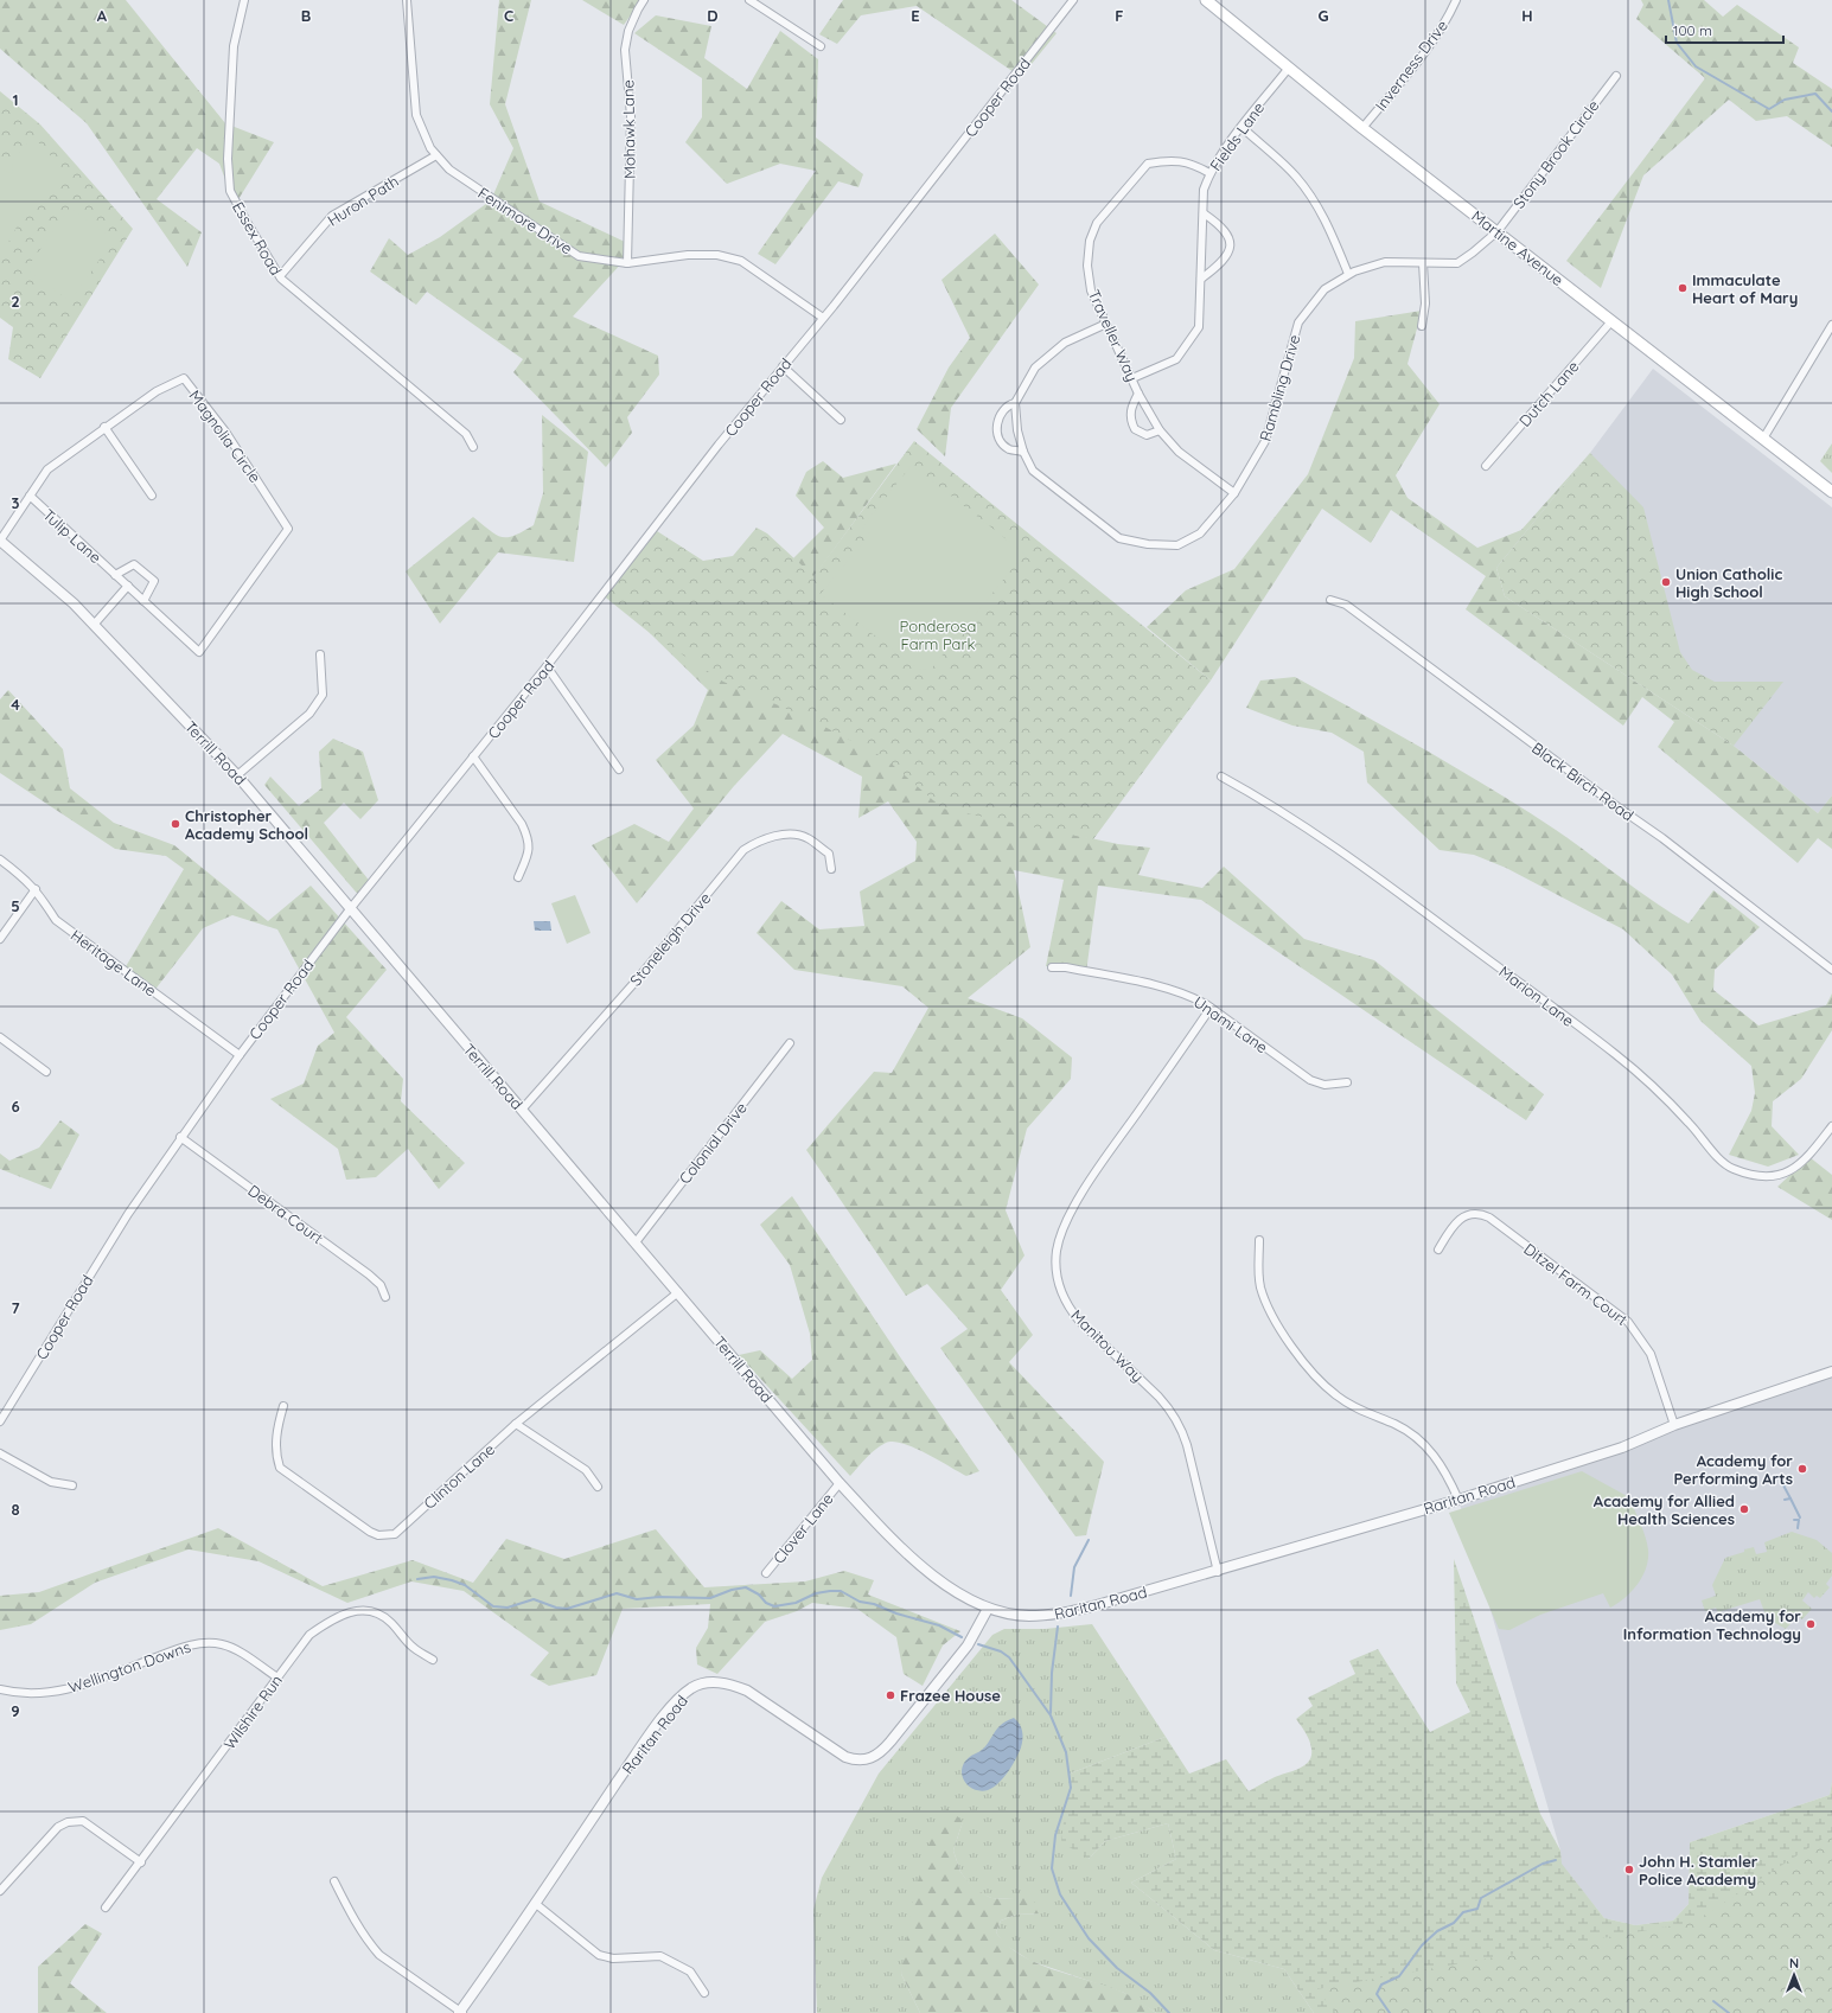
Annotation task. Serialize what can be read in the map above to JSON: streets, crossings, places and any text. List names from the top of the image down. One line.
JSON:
{"streets":{"main road":["Martine Avenue"],"street":["Inverness Drive","Cooper Road","Mohawk Lane","Fields Lane","Stony Brook Circle","Huron Path","Fenimore Drive","Essex Road","Traveller Way","Rambling Drive","Dutch Lane","Magnolia Circle","Tulip Lane","Terrill Road","Black Birch Road","Stoneleigh Drive","Heritage Lane","Marion Lane","Unami Lane","Colonial Drive","Debra Court","Ditzel Farm Court","Manitou Way","Clinton Lane","Raritan Road","Clover Lane","Wellington Downs","Wilshire Run"]},"crossings":[["Inverness Drive","Martine Avenue"],["Cooper Road","Fenimore Drive"],["Cooper Road","Terrill Road"],["Cooper Road","Heritage Lane"],["Cooper Road","Debra Court"],["Mohawk Lane","Fenimore Drive"],["Fields Lane","Martine Avenue"],["Fields Lane","Traveller Way"],["Stony Brook Circle","Martine Avenue"],["Stony Brook Circle","Rambling Drive"],["Huron Path","Fenimore Drive"],["Huron Path","Essex Road"],["Martine Avenue","Rambling Drive"],["Martine Avenue","Dutch Lane"],["Traveller Way","Rambling Drive"],["Magnolia Circle","Tulip Lane"],["Magnolia Circle","Terrill Road"],["Terrill Road","Stoneleigh Drive"],["Terrill Road","Colonial Drive"],["Terrill Road","Clinton Lane"],["Terrill Road","Raritan Road"],["Terrill Road","Clover Lane"],["Unami Lane","Manitou Way"],["Ditzel Farm Court","Raritan Road"],["Manitou Way","Raritan Road"],["Wellington Downs","Wilshire Run"]],"parks":["Ponderosa Farm Park"],"places":["Immaculate Heart of Mary","Union Catholic High School","Christopher Academy School","Academy for Performing Arts","Academy for Allied Health Sciences","Academy for Information Technology","Frazee House","John H. Stamler Police Academy"],"scale_bar":"100 m","north":"top","grid":{"columns":["A","B","C","D","E","F","G","H"],"rows":["1","2","3","4","5","6","7","8","9"]}}
